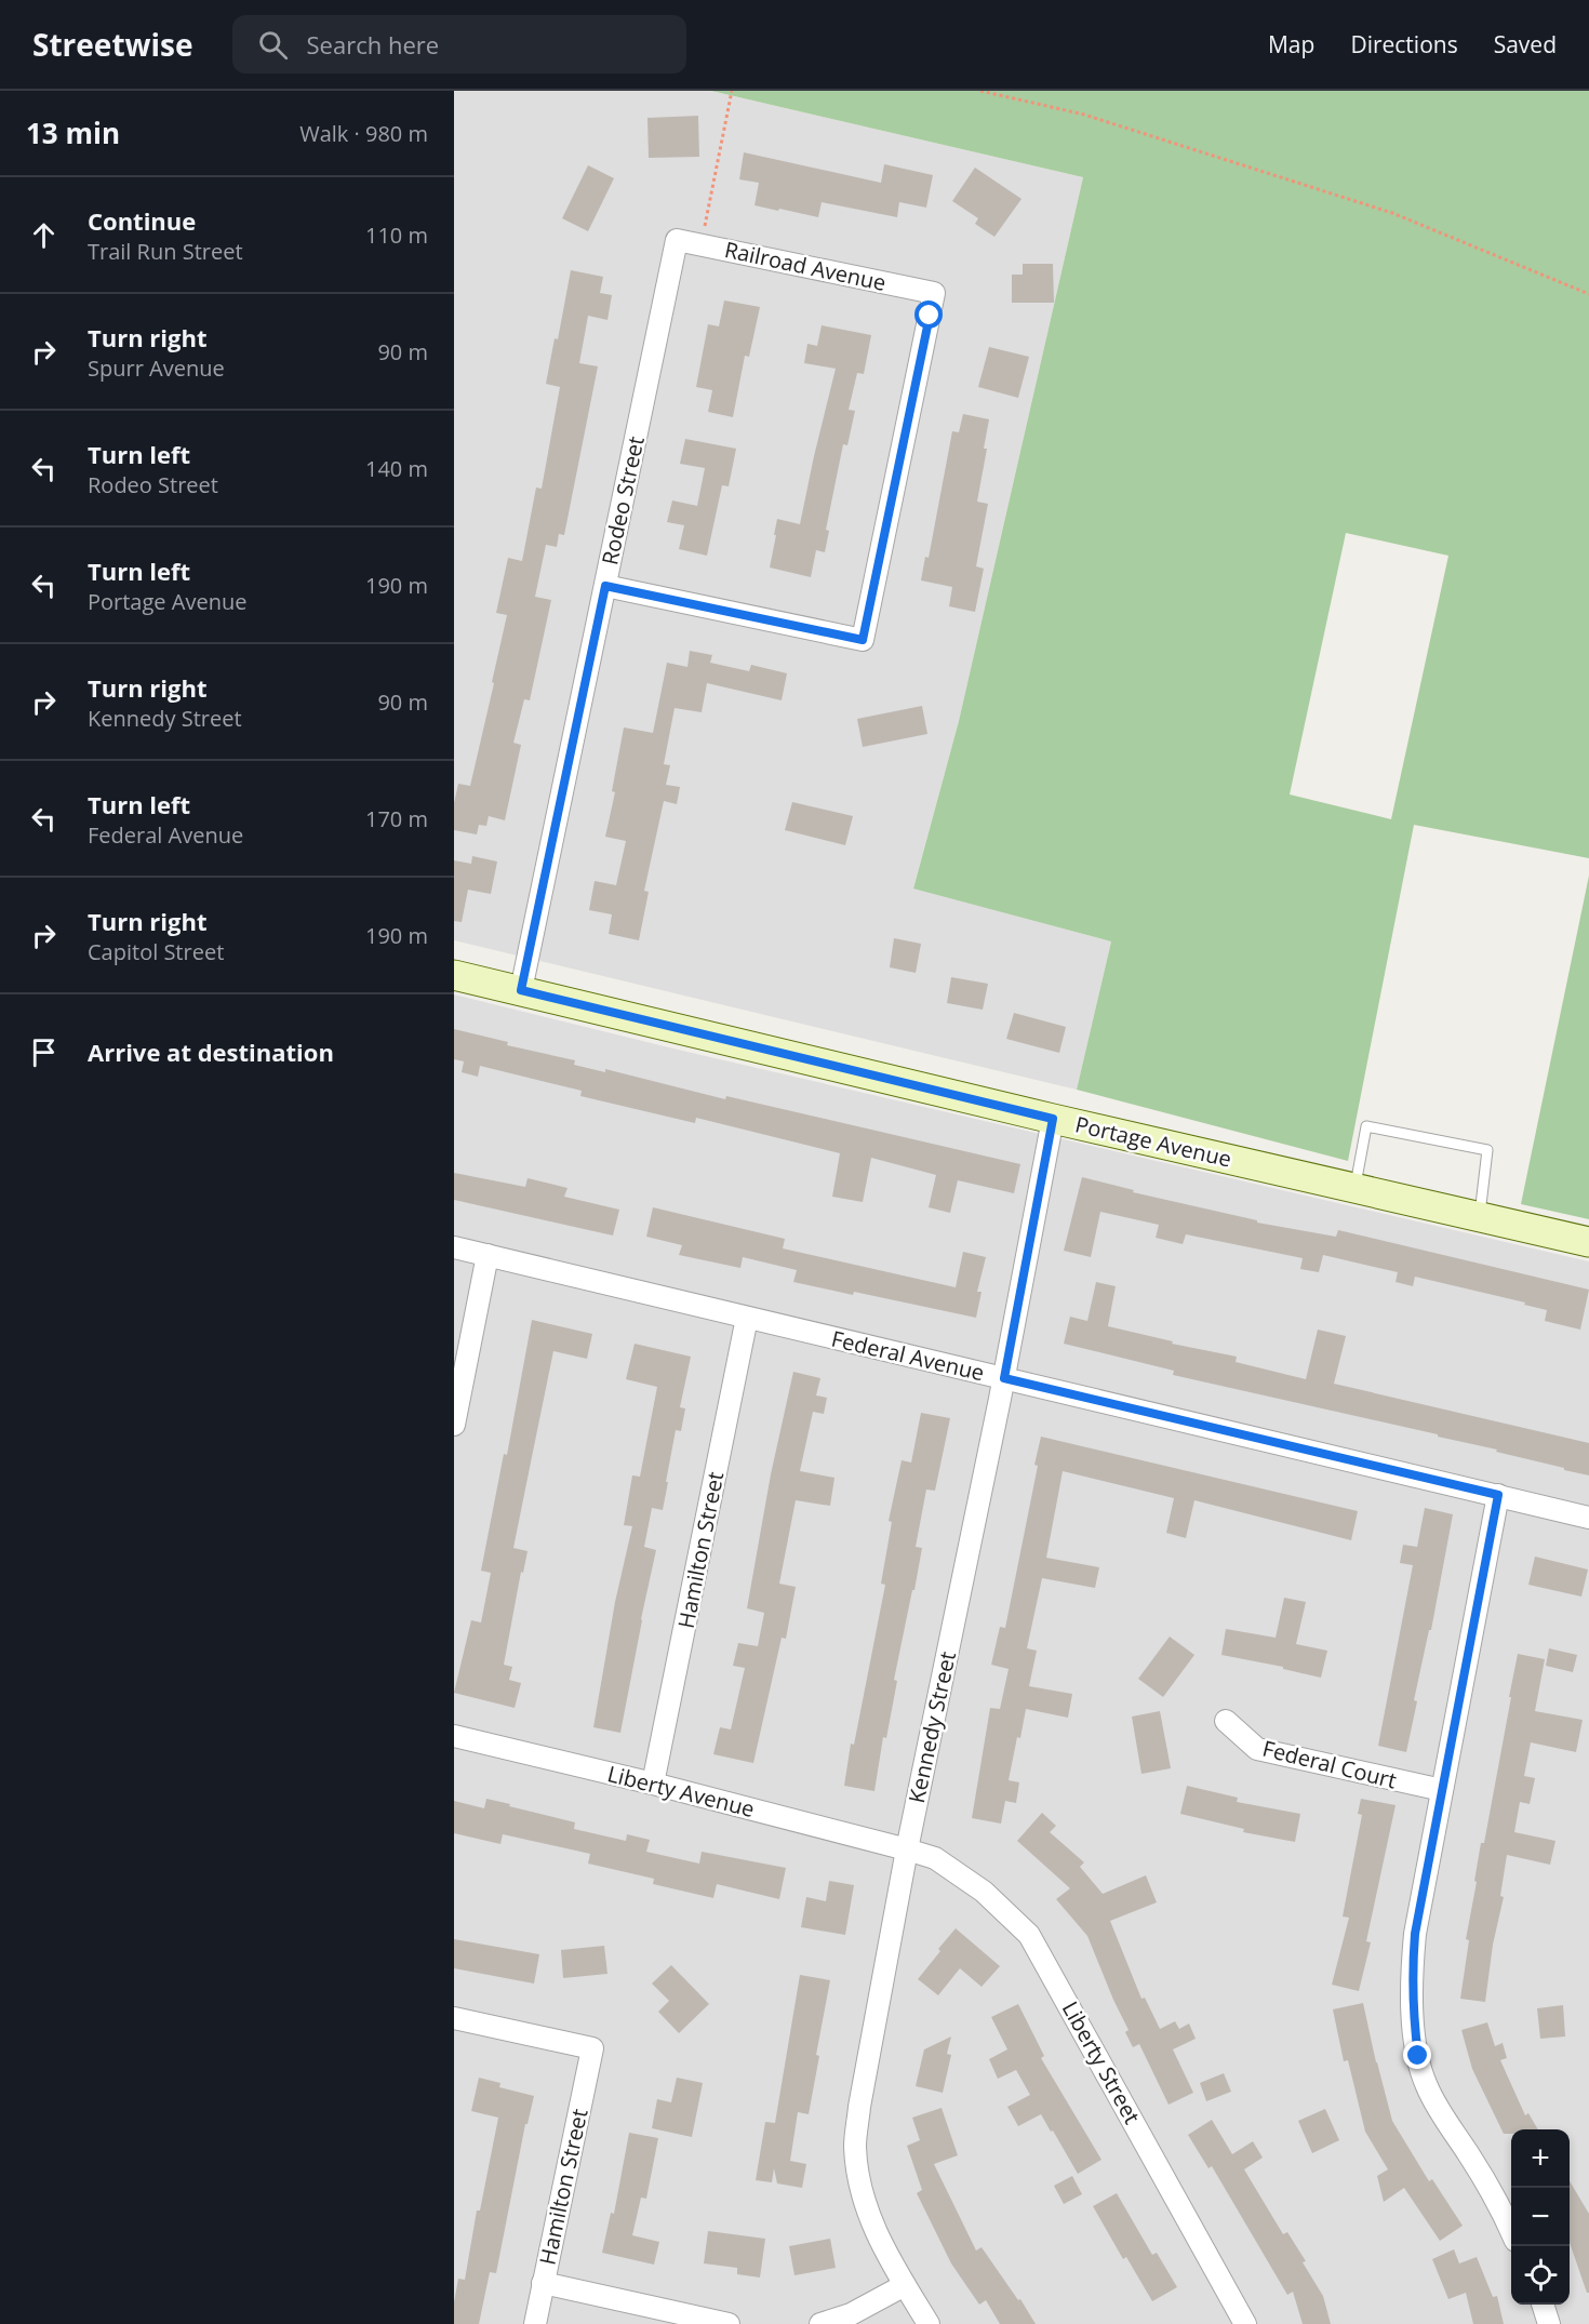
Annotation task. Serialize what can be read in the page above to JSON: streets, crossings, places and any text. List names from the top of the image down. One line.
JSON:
{"streets":{"street":["Railroad Avenue","Rodeo Street","Portage Avenue","Federal Avenue","Hamilton Street","Kennedy Street","Federal Court","Liberty Avenue","Liberty Street"]},"crossings":[["Railroad Avenue","Rodeo Street"],["Rodeo Street","Portage Avenue"],["Portage Avenue","Kennedy Street"],["Federal Avenue","Hamilton Street"],["Federal Avenue","Kennedy Street"],["Hamilton Street","Liberty Avenue"],["Kennedy Street","Liberty Avenue"],["Kennedy Street","Liberty Street"],["Liberty Avenue","Liberty Street"]],"page":{"header":"Streetwise","search":"Search here","nav":["Map","Directions","Saved"],"heading":["13 min","Walk · 980 m"],"list":[["Continue","Trail Run Street","110 m"],["Turn right","Spurr Avenue","90 m"],["Turn left","Rodeo Street","140 m"],["Turn left","Portage Avenue","190 m"],["Turn right","Kennedy Street","90 m"],["Turn left","Federal Avenue","170 m"],["Turn right","Capitol Street","190 m"],"Arrive at destination"],"map_buttons":["+","−"]}}
